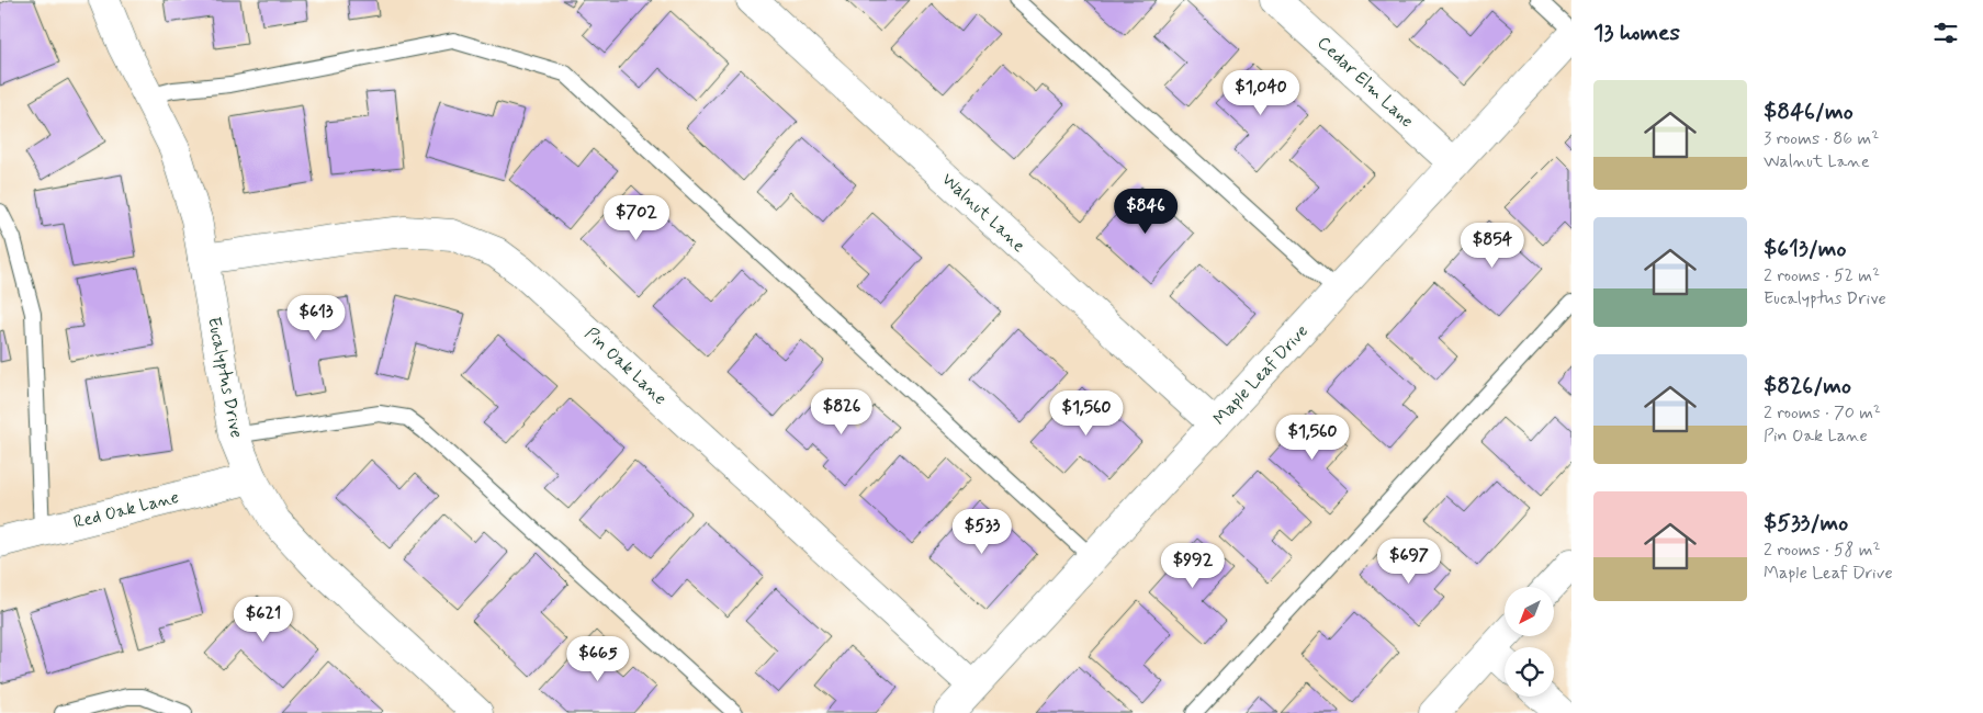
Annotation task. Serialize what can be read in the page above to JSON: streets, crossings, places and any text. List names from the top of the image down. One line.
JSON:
{"streets":{"street":["Cedar Elm Lane","Walnut Lane","Pin Oak Lane","Maple Leaf Drive","Eucalyptus Drive","Red Oak Lane"]},"crossings":[["Cedar Elm Lane","Maple Leaf Drive"],["Walnut Lane","Maple Leaf Drive"],["Pin Oak Lane","Maple Leaf Drive"],["Pin Oak Lane","Eucalyptus Drive"],["Eucalyptus Drive","Red Oak Lane"]],"north":"bottom left","page":{"heading":"13 homes","list":[{"name":"$846/mo","note":"3 rooms · 86 m² · Walnut Lane"},{"name":"$613/mo","note":"2 rooms · 52 m² · Eucalyptus Drive"},{"name":"$826/mo","note":"2 rooms · 70 m² · Pin Oak Lane"},{"name":"$533/mo","note":"2 rooms · 58 m² · Maple Leaf Drive"}],"price":["$1,040","$846","$702","$854","$613","$826","$1,560","$1,560","$533","$697","$992","$621","$665"]}}
